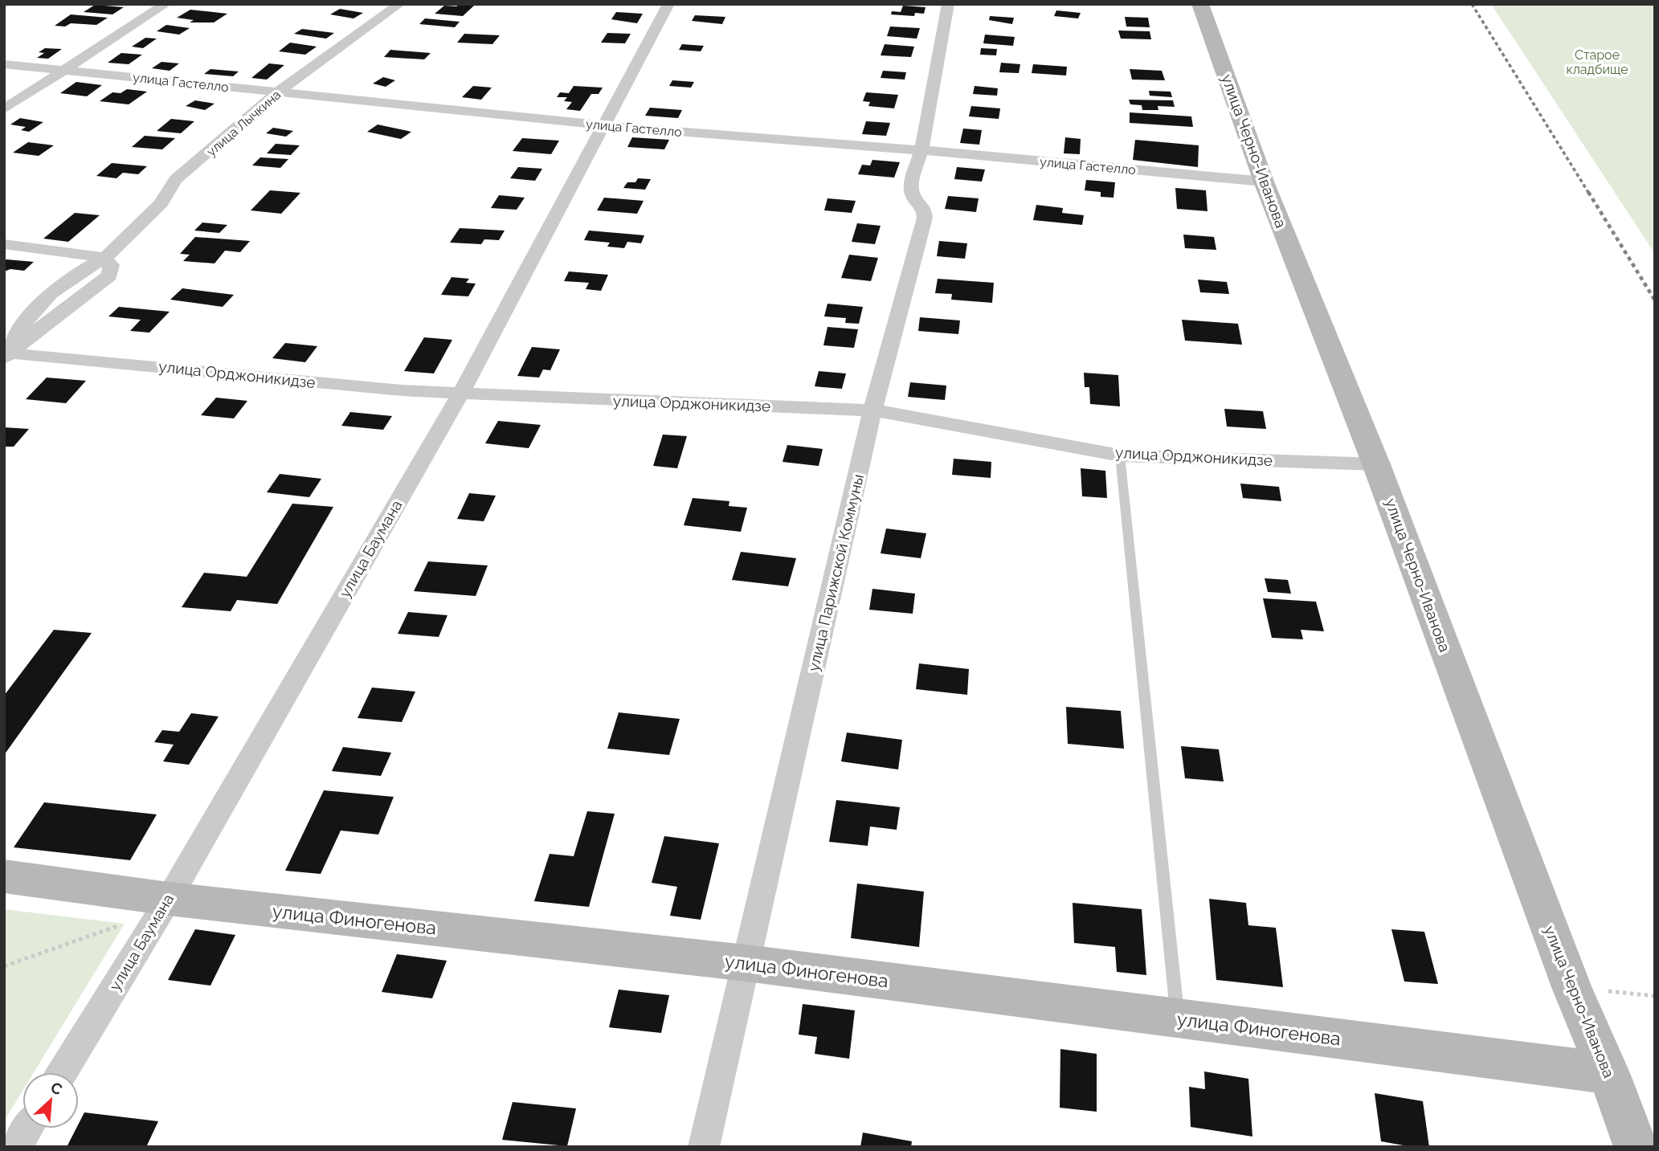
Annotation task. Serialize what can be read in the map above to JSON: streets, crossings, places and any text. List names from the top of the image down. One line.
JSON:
{"streets":{"main road":["улица Черно-Иванова","улица Финогенова"],"street":["улица Гастелло","улица Лычкина","улица Орджоникидзе","улица Баумана","улица Парижской Коммуны"]},"crossings":[["улица Гастелло","улица Лычкина"],["улица Гастелло","улица Черно-Иванова"],["улица Гастелло","улица Баумана"],["улица Гастелло","улица Парижской Коммуны"],["улица Лычкина","улица Орджоникидзе"],["улица Черно-Иванова","улица Орджоникидзе"],["улица Черно-Иванова","улица Финогенова"],["улица Орджоникидзе","улица Баумана"],["улица Орджоникидзе","улица Парижской Коммуны"],["улица Баумана","улица Финогенова"],["улица Парижской Коммуны","улица Финогенова"]],"parks":["Старое кладбище"],"north":"top right"}
